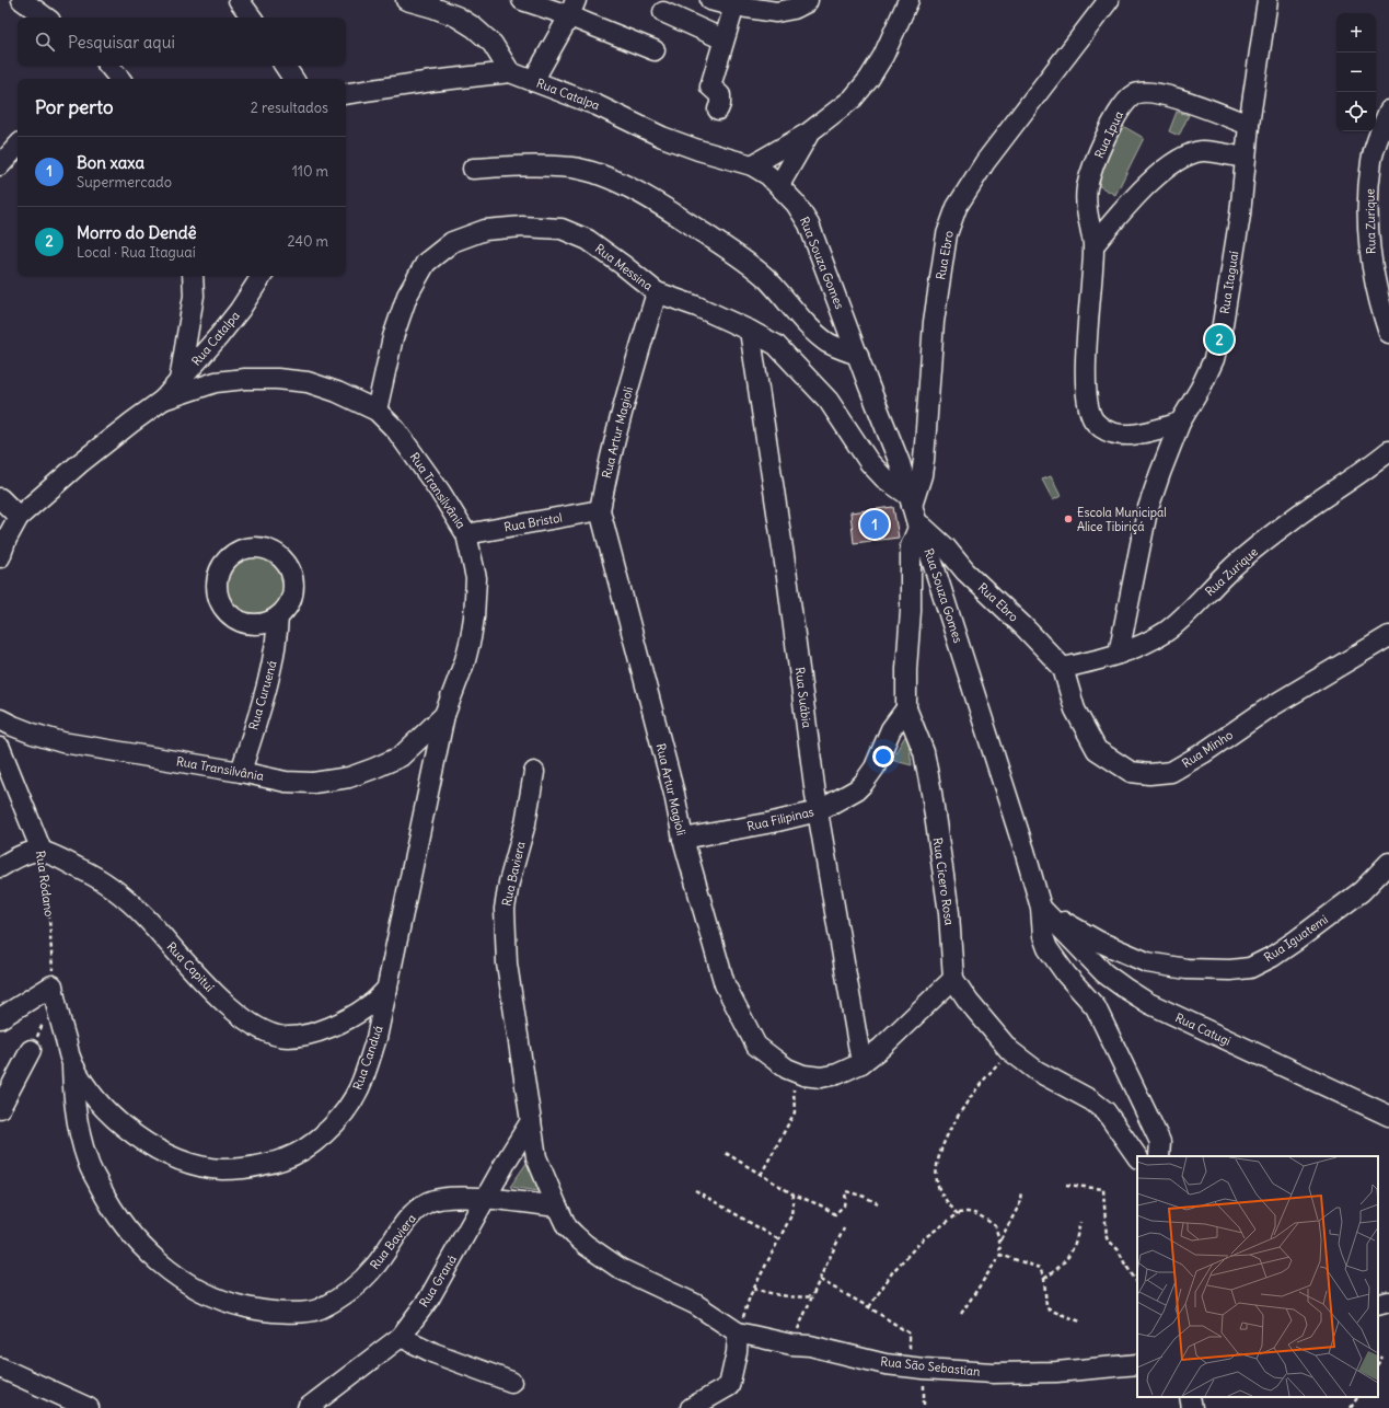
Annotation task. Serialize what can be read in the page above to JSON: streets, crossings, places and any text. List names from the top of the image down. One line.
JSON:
{"streets":{"street":["Rua Catalpa","Rua Ipua","Rua Zurique","Rua Ebro","Rua Souza Gomes","Rua Messina","Rua Itaguaí","Rua Artur Magioli","Rua Transilvânia","Rua Bristol","Rua Curuená","Rua Suábia","Rua Minho","Rua Filipinas","Rua Baviera","Rua Cícero Rosa","Rua Ródano","Rua Iguatemi","Rua Capituí","Rua Catugi","Rua Canduá","Rua Graná","Rua São Sebastian"]},"crossings":[["Rua Catalpa","Rua Souza Gomes"],["Rua Catalpa","Rua Transilvânia"],["Rua Ipua","Rua Itaguaí"],["Rua Zurique","Rua Ebro"],["Rua Zurique","Rua Itaguaí"],["Rua Zurique","Rua Minho"],["Rua Ebro","Rua Souza Gomes"],["Rua Ebro","Rua Messina"],["Rua Ebro","Rua Minho"],["Rua Ebro","Rua Cícero Rosa"],["Rua Souza Gomes","Rua Messina"],["Rua Souza Gomes","Rua Cícero Rosa"],["Rua Souza Gomes","Rua Iguatemi"],["Rua Souza Gomes","Rua Catugi"],["Rua Messina","Rua Artur Magioli"],["Rua Messina","Rua Transilvânia"],["Rua Messina","Rua Suábia"],["Rua Messina","Rua Cícero Rosa"],["Rua Artur Magioli","Rua Bristol"],["Rua Artur Magioli","Rua Suábia"],["Rua Artur Magioli","Rua Filipinas"],["Rua Artur Magioli","Rua Cícero Rosa"],["Rua Transilvânia","Rua Bristol"],["Rua Transilvânia","Rua Curuená"],["Rua Transilvânia","Rua Canduá"],["Rua Suábia","Rua Filipinas"],["Rua Filipinas","Rua Cícero Rosa"],["Rua Baviera","Rua Canduá"],["Rua Baviera","Rua Graná"],["Rua Baviera","Rua São Sebastian"],["Rua Ródano","Rua Capituí"],["Rua Ródano","Rua Canduá"],["Rua Iguatemi","Rua Catugi"],["Rua Capituí","Rua Canduá"]],"places":["Escola Municipal Alice Tibiriçá"],"page":{"map_buttons":["+","−"],"search":"Pesquisar aqui","heading":["Por perto","2 resultados"],"list":[{"mark":"1","name":"Bon xaxa","note":"Supermercado","value":"110 m"},{"mark":"2","name":"Morro do Dendê","note":"Local · Rua Itaguaí","value":"240 m"}],"pins":["2","1"]}}
